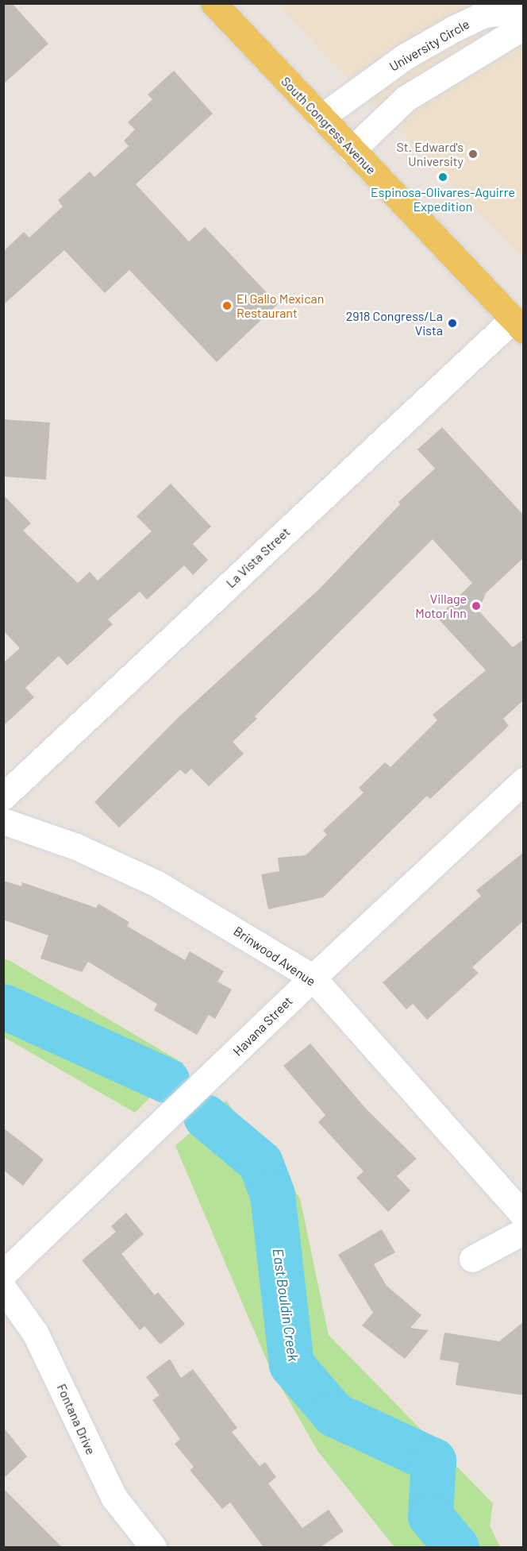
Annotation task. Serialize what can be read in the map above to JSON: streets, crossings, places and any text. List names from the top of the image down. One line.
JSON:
{"streets":{"main road":["South Congress Avenue"],"street":["University Circle","La Vista Street","Brinwood Avenue","Havana Street","Fontana Drive"]},"crossings":[["University Circle","South Congress Avenue"],["South Congress Avenue","La Vista Street"],["Brinwood Avenue","Havana Street"]],"water":["East Bouldin Creek"],"places":["St. Edward's University","Espinosa-Olivares-Aguirre Expedition","El Gallo Mexican Restaurant","2918 Congress/La Vista","Village Motor Inn"]}
